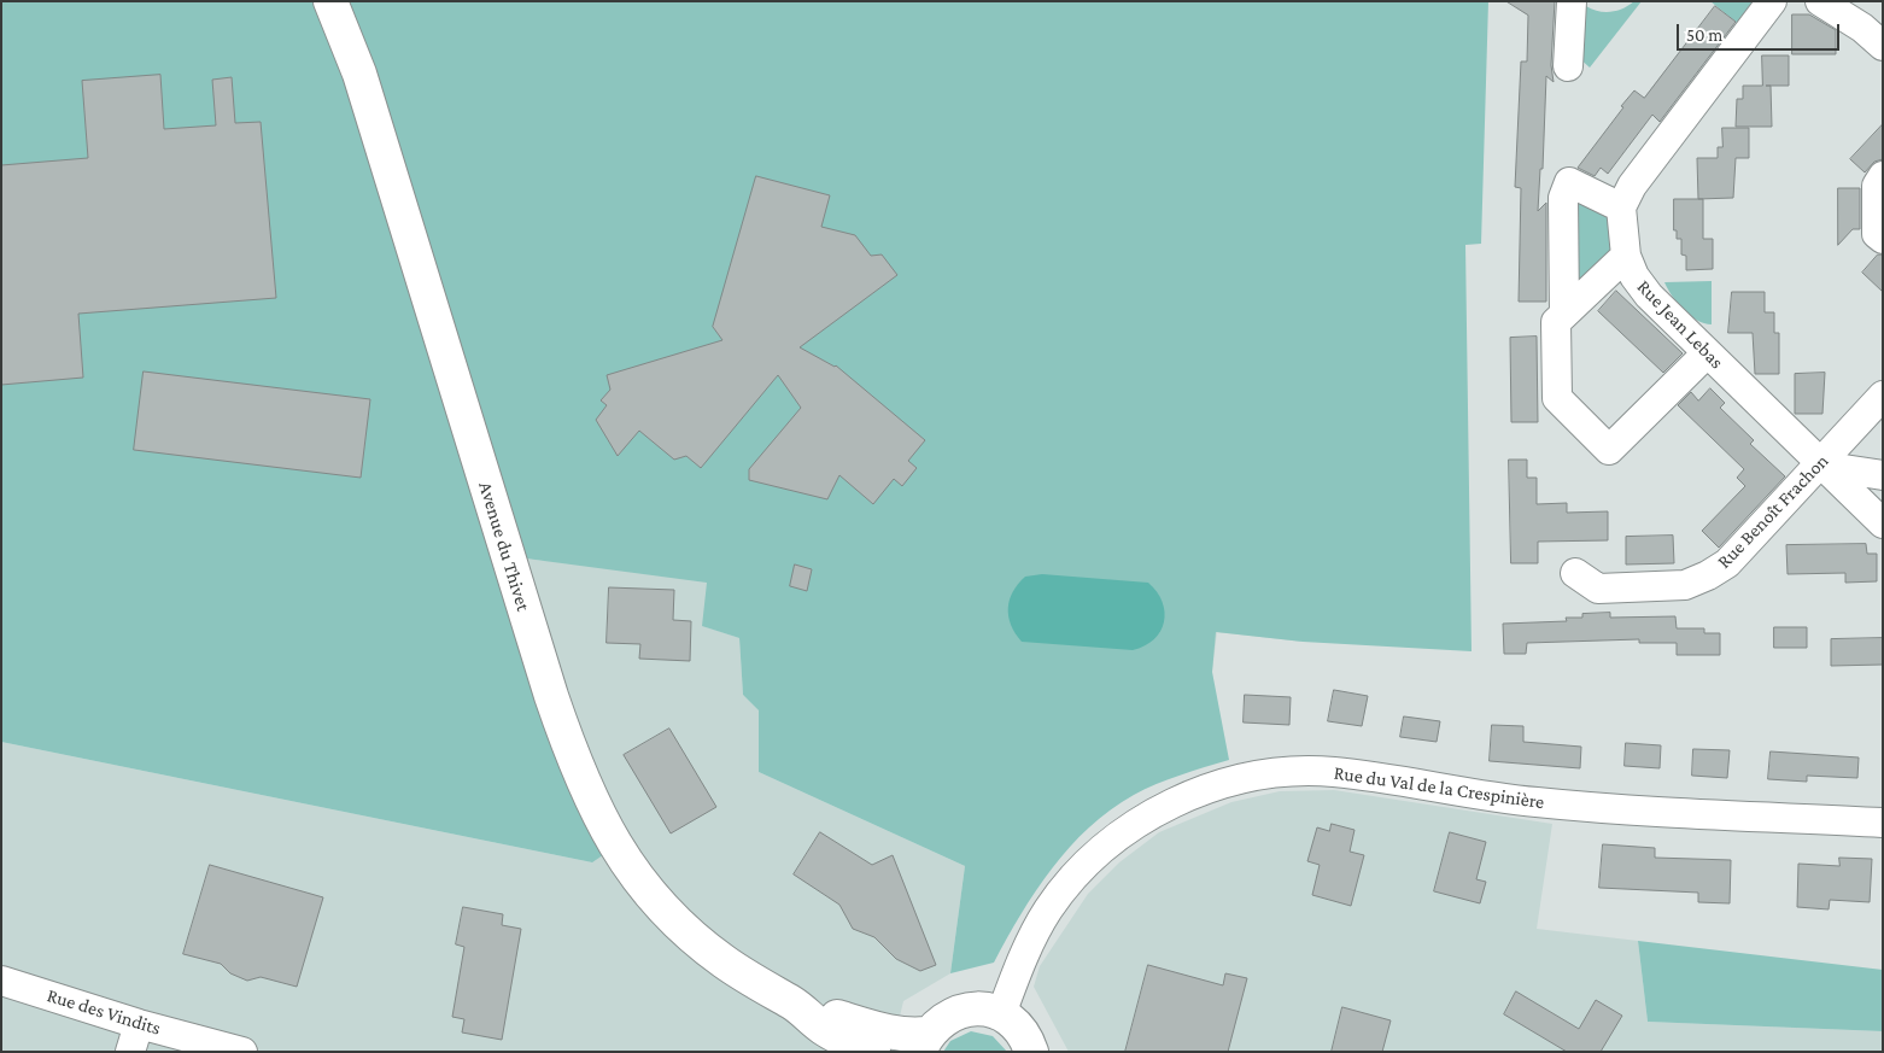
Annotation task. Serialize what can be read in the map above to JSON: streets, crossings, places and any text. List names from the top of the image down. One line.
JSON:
{"streets":{"main road":["Avenue du Thivet"],"street":["Rue Jean Lebas","Rue Benoît Frachon","Rue du Val de la Crespinière","Rue des Vindits"]},"crossings":[["Rue Jean Lebas","Rue Benoît Frachon"]],"scale_bar":"50 m"}
